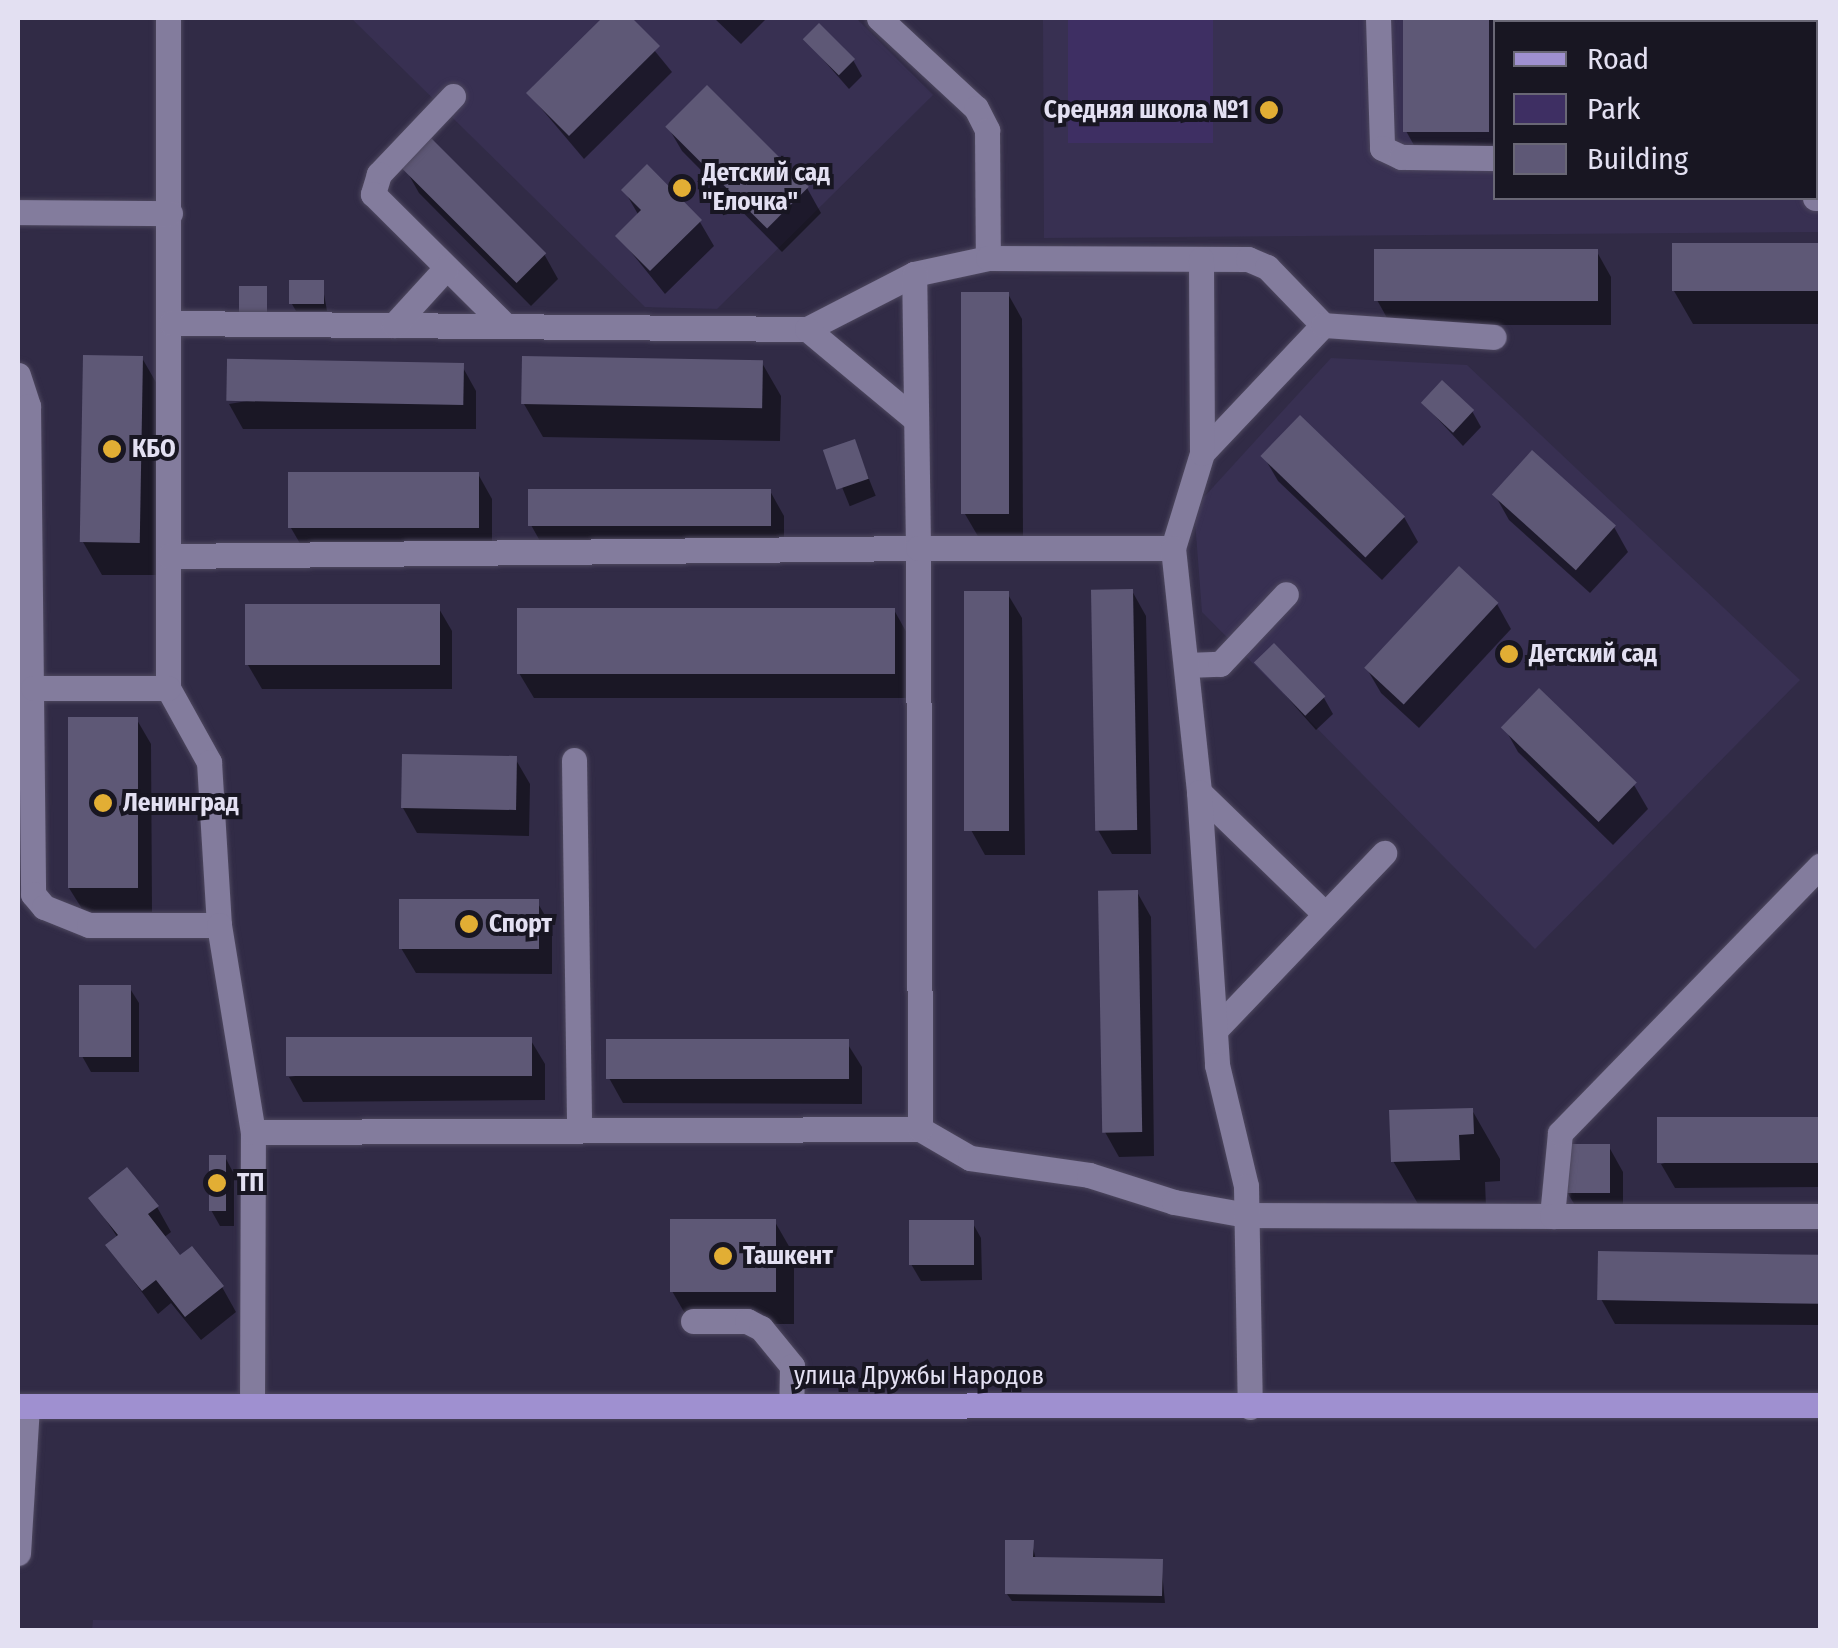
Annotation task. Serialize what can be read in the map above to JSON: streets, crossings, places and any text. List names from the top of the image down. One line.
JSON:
{"streets":{"main road":["улица Дружбы Народов"]},"places":["Средняя школа №1","Детский сад \"Елочка\"","КБО","Детский сад","Ленинград","Спорт","ТП","Ташкент"],"legend":["Road","Park","Building"]}
